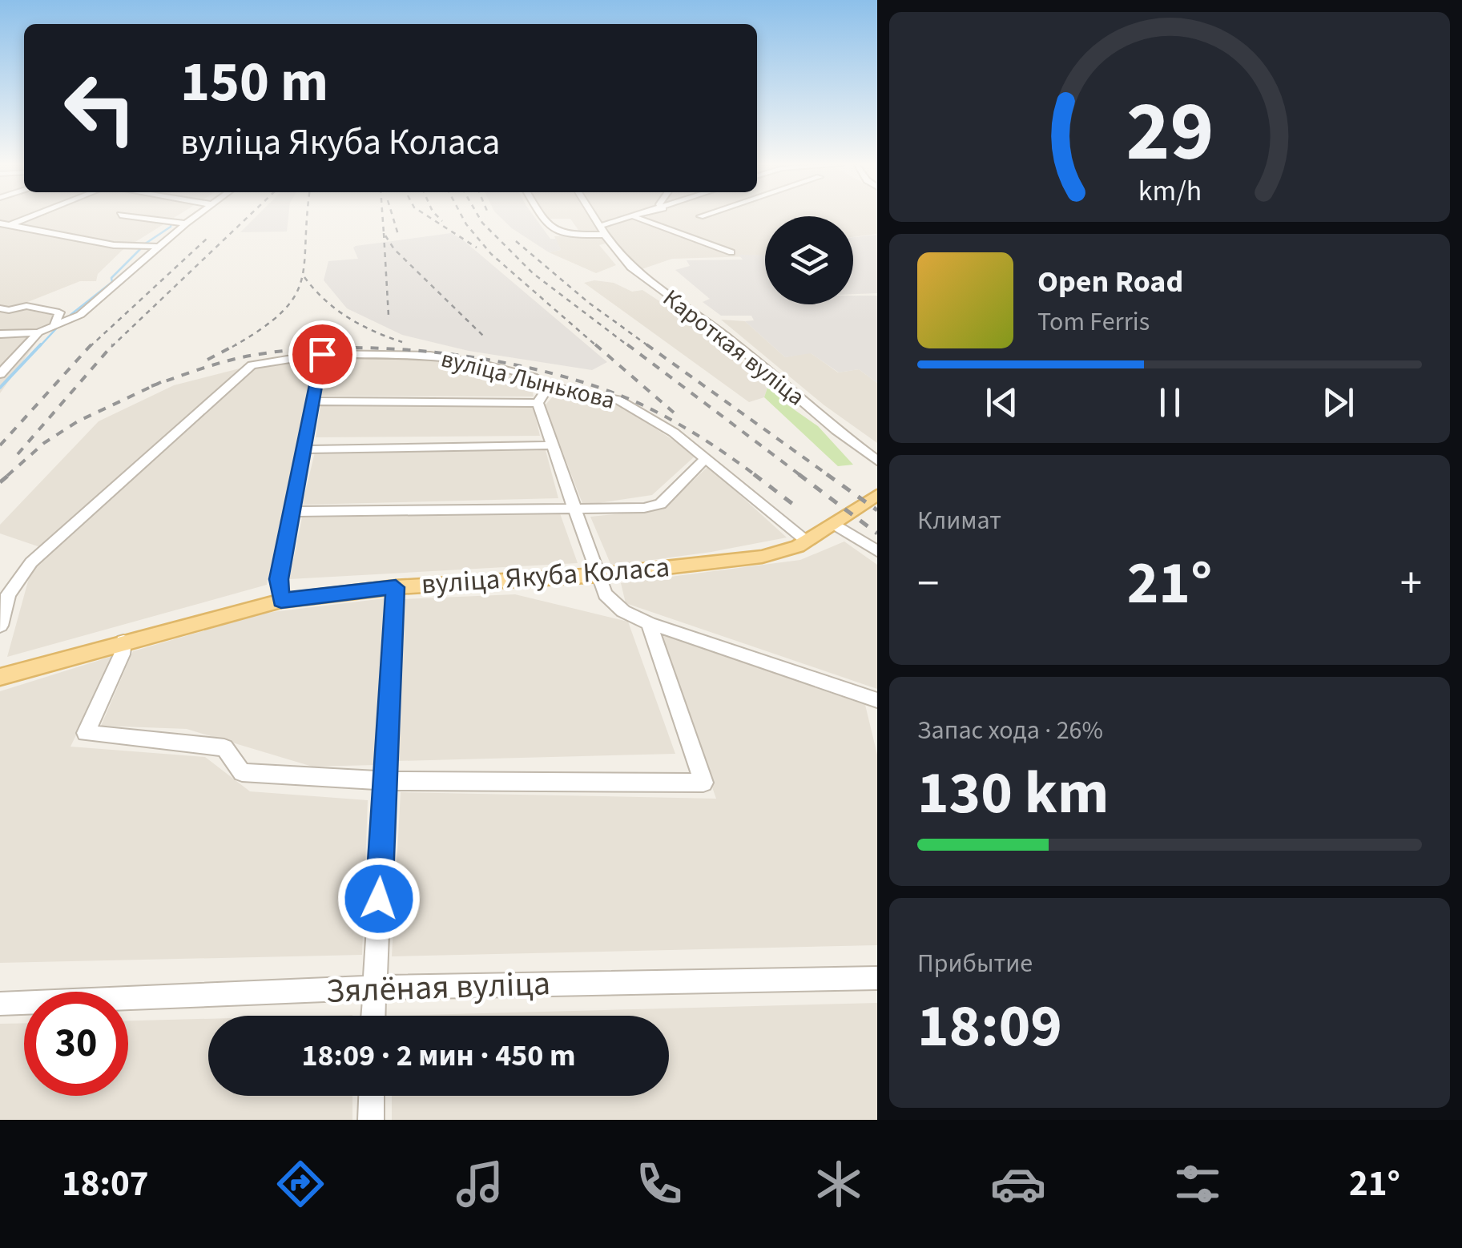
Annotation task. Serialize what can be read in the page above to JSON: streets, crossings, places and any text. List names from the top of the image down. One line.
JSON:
{"streets":{"main road":["вуліца Якуба Коласа"],"street":["Кароткая вуліца","вуліца Лынькова","Зялёная вуліца"]},"crossings":[["вуліца Лынькова","вуліца Якуба Коласа"]],"page":{"turn":["150 m","вуліца Якуба Коласа"],"song":["Open Road","Tom Ferris"],"tile":["Климат",["Запас хода · 26%","130 km"],["Прибытие","18:09"]],"heat":["−","21°","+"],"limit":"30","trip":"18:09 · 2 мин · 450 m","tabs":["18:07","21°"],"gauge":["29","km/h"]}}
